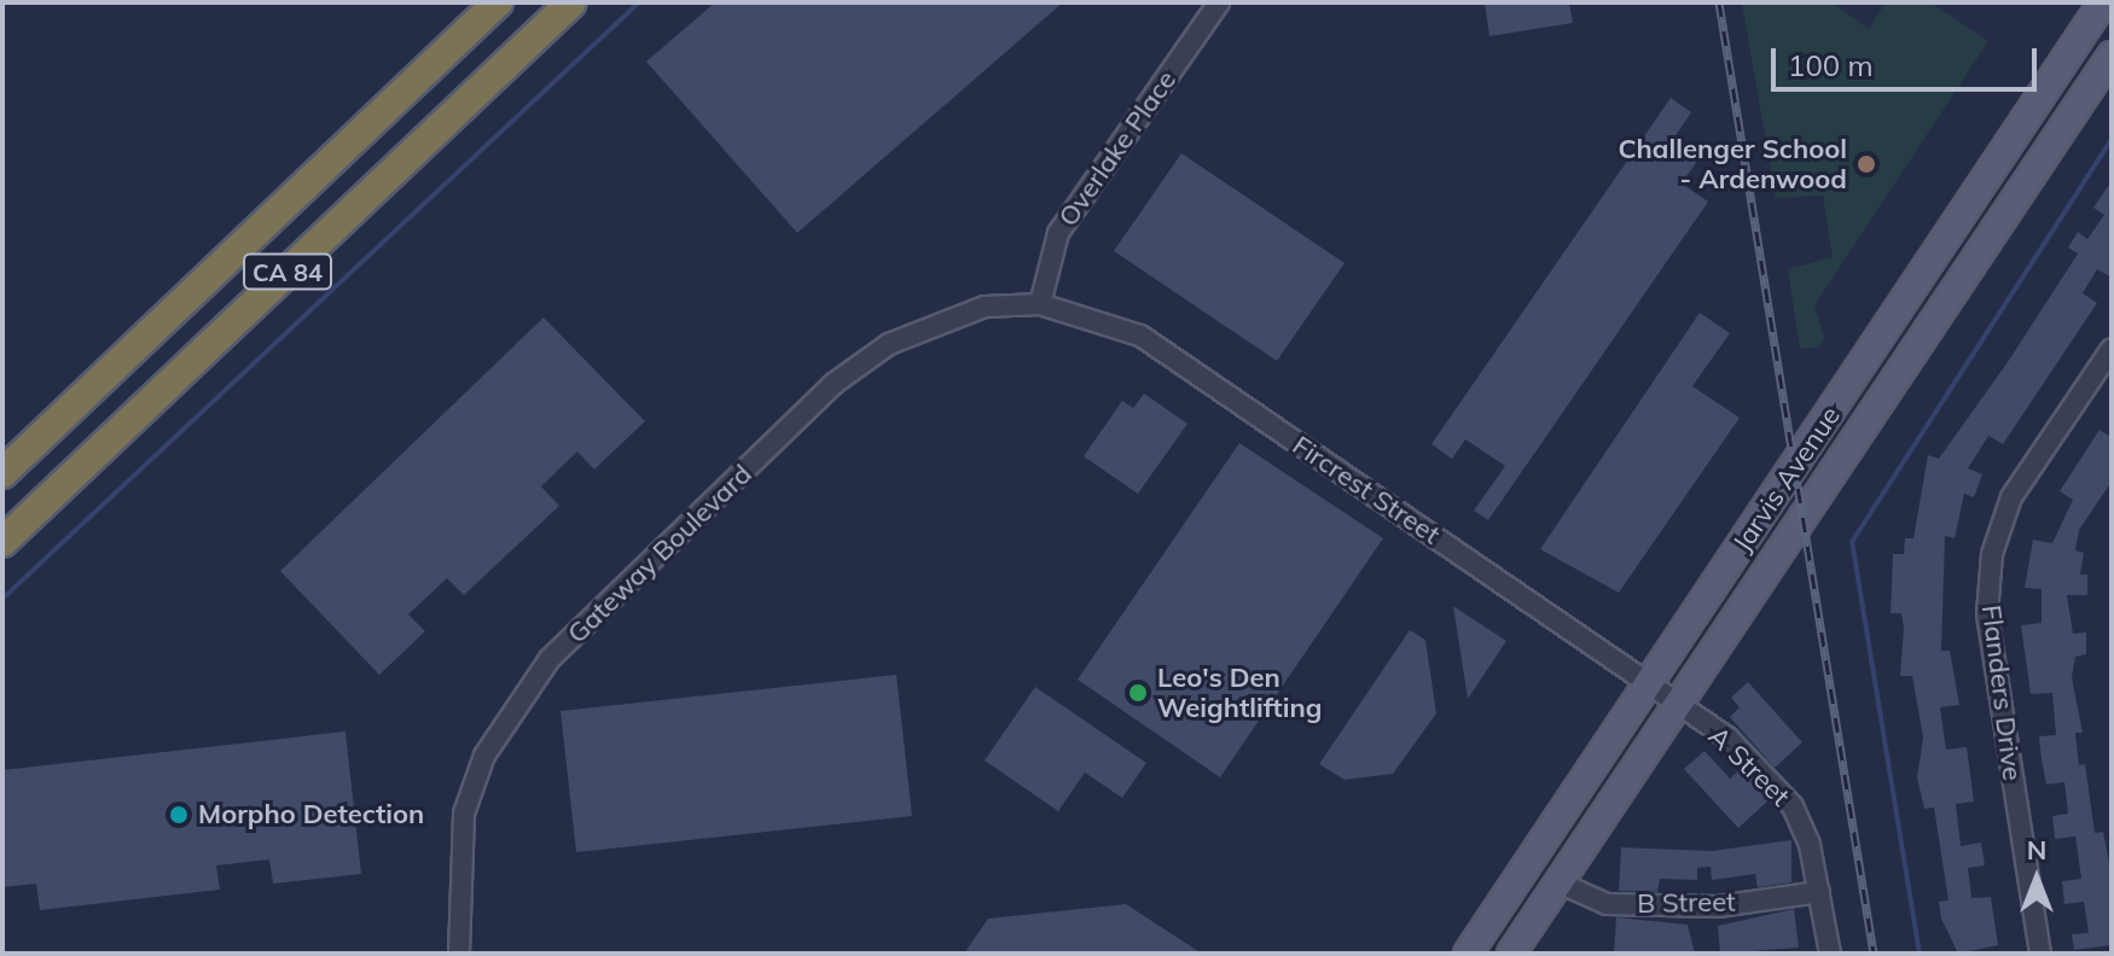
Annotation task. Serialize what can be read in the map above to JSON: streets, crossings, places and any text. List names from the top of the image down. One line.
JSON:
{"streets":{"highway":["CA 84"],"main road":["Jarvis Avenue"],"street":["Overlake Place","Fircrest Street","Gateway Boulevard","Flanders Drive","A Street","B Street"]},"crossings":[["Overlake Place","Fircrest Street"],["Overlake Place","Gateway Boulevard"],["Jarvis Avenue","Fircrest Street"],["Jarvis Avenue","A Street"],["Jarvis Avenue","B Street"],["Fircrest Street","Gateway Boulevard"],["Fircrest Street","A Street"],["A Street","B Street"]],"places":["Challenger School - Ardenwood","Leo's Den Weightlifting","Morpho Detection"],"scale_bar":"100 m","north":"top"}
